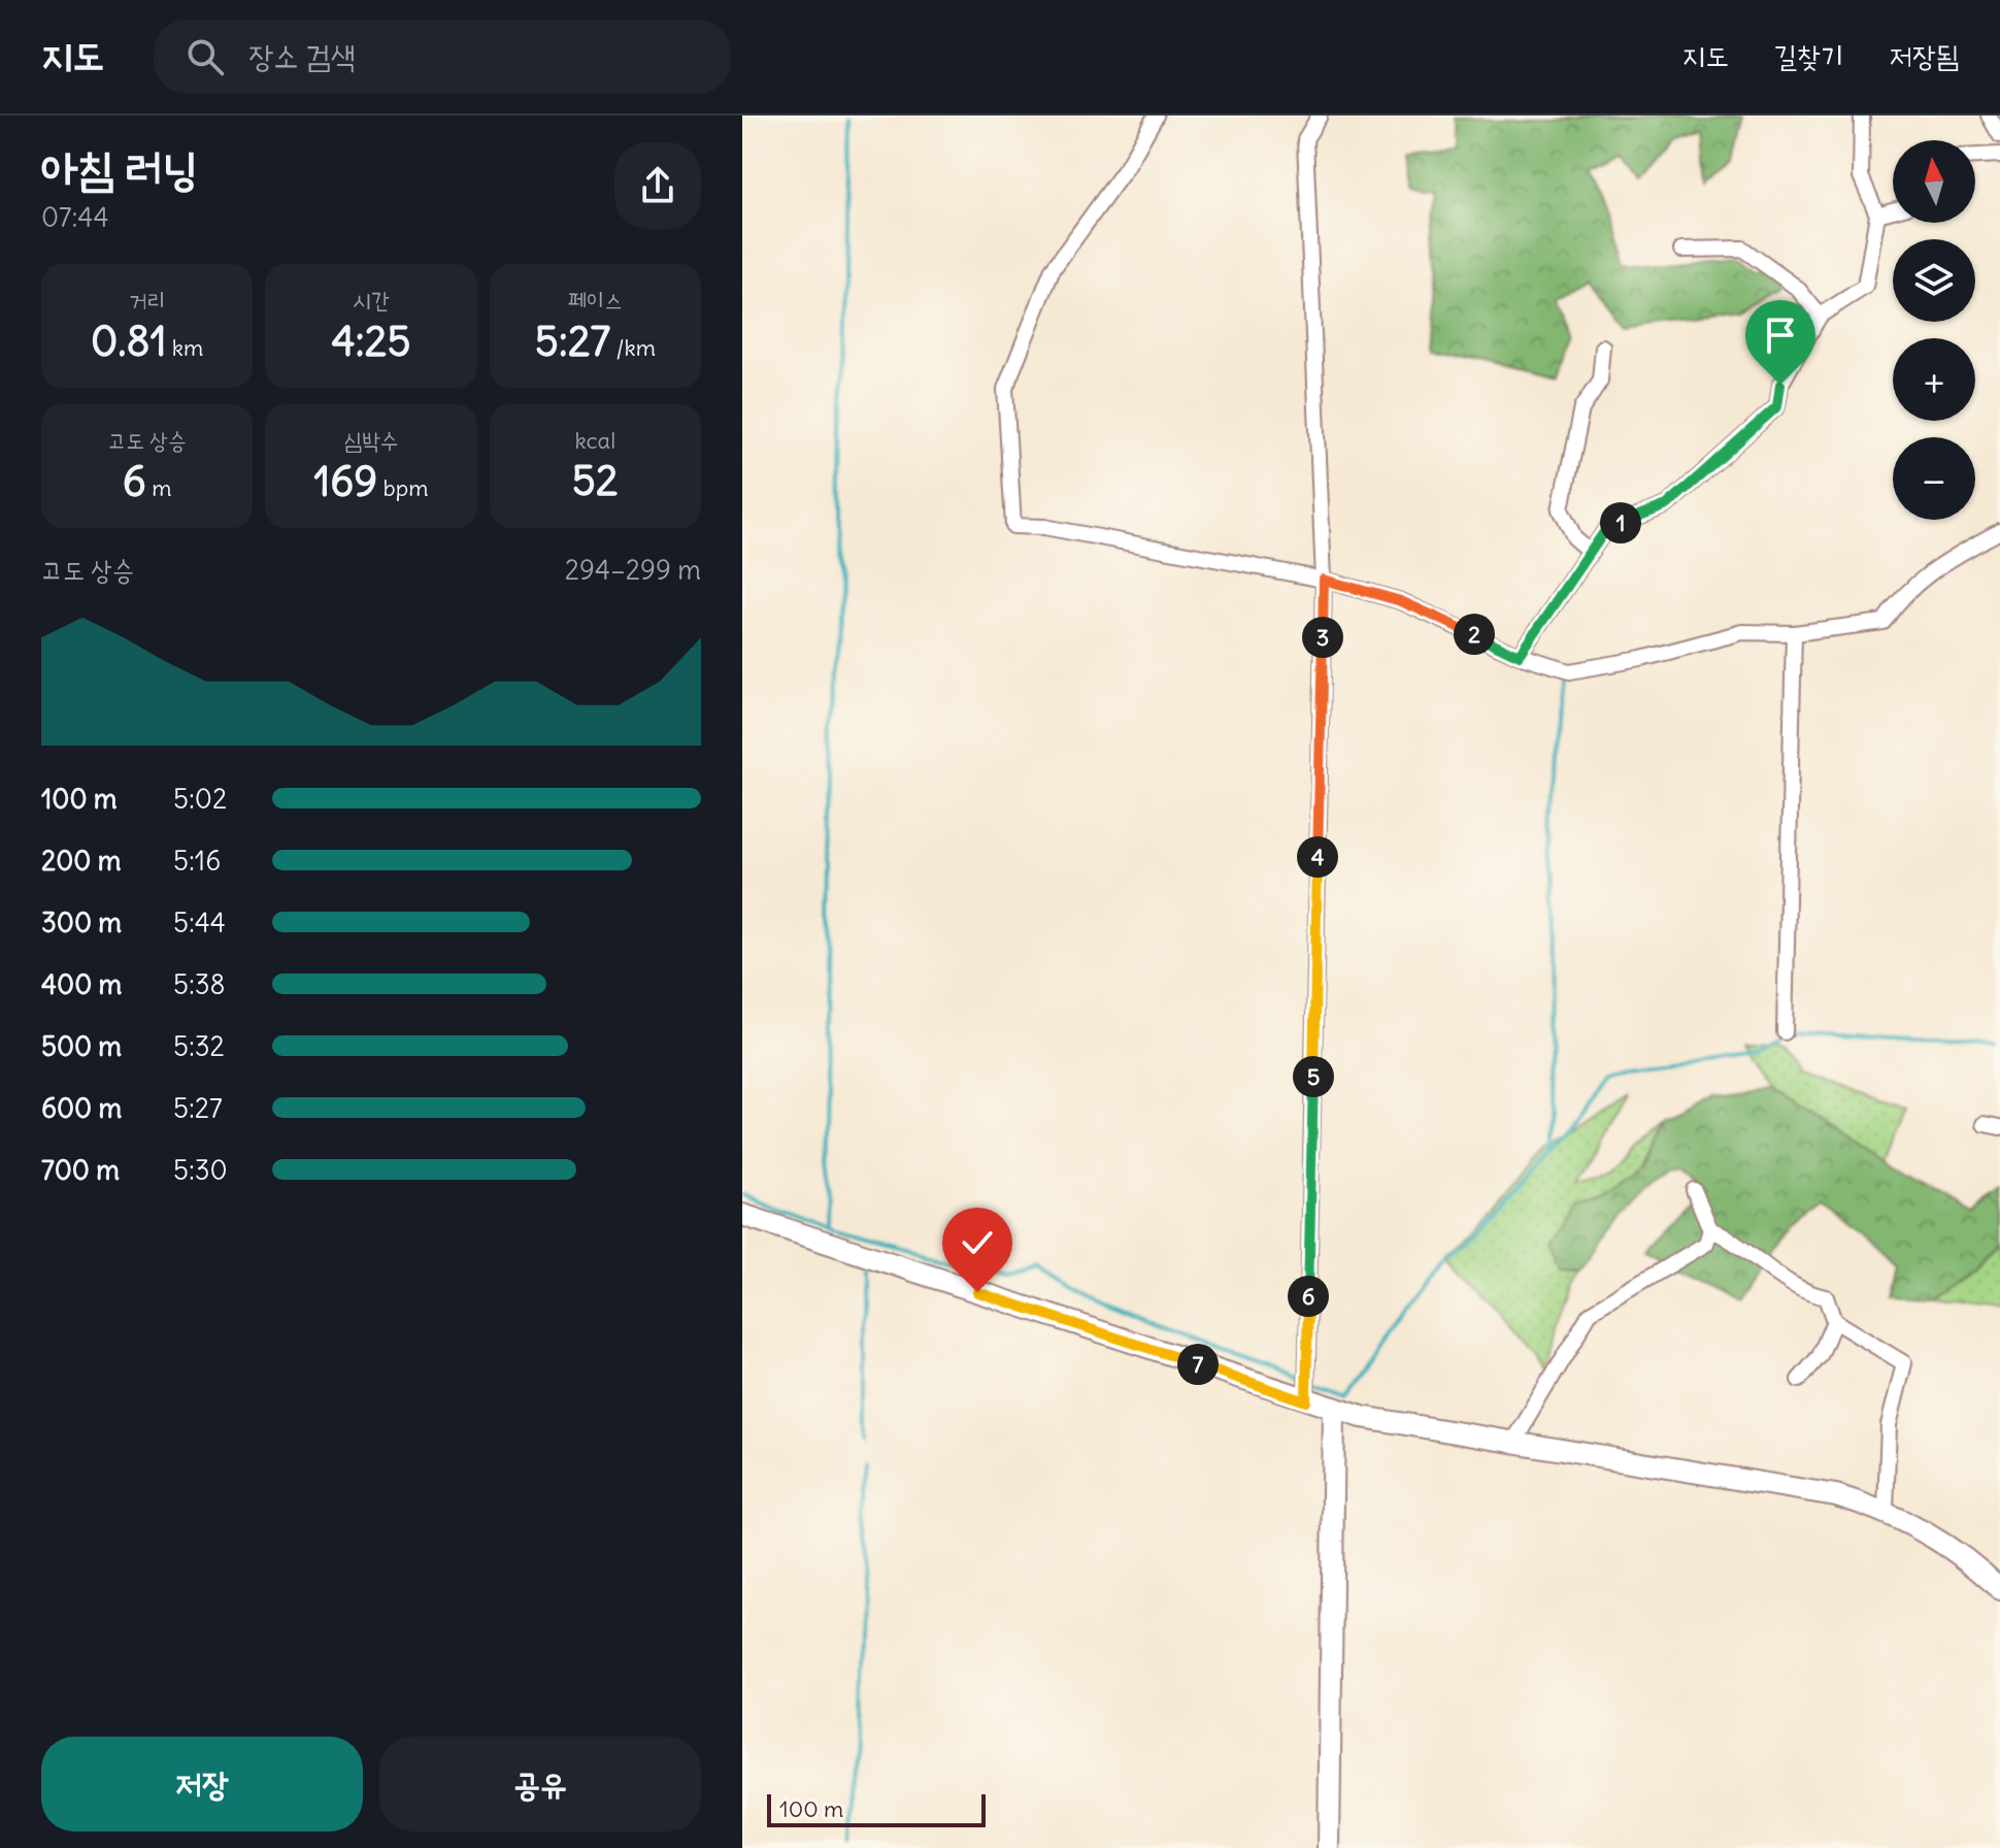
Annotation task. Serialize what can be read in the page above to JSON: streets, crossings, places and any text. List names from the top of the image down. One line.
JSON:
{"scale_bar":"100 m","north":"top","page":{"header":"지도","search":"장소 검색","nav":["지도","길찾기","저장됨"],"heading":["아침 러닝","07:44"],"map_buttons":["+","−"],"stats":[["거리","0.81 km"],["시간","4:25"],["페이스","5:27 /km"],["고도 상승","6 m"],["심박수","169 bpm"],["kcal","52"]],"pins":["1","2","3","4","5","6","7"],"chart":["고도 상승","294–299 m"],"list":[{"name":"100 m","note":"5:02"},{"name":"200 m","note":"5:16"},{"name":"300 m","note":"5:44"},{"name":"400 m","note":"5:38"},{"name":"500 m","note":"5:32"},{"name":"600 m","note":"5:27"},{"name":"700 m","note":"5:30"}],"buttons":["저장","공유"],"scale":"100 m"}}
